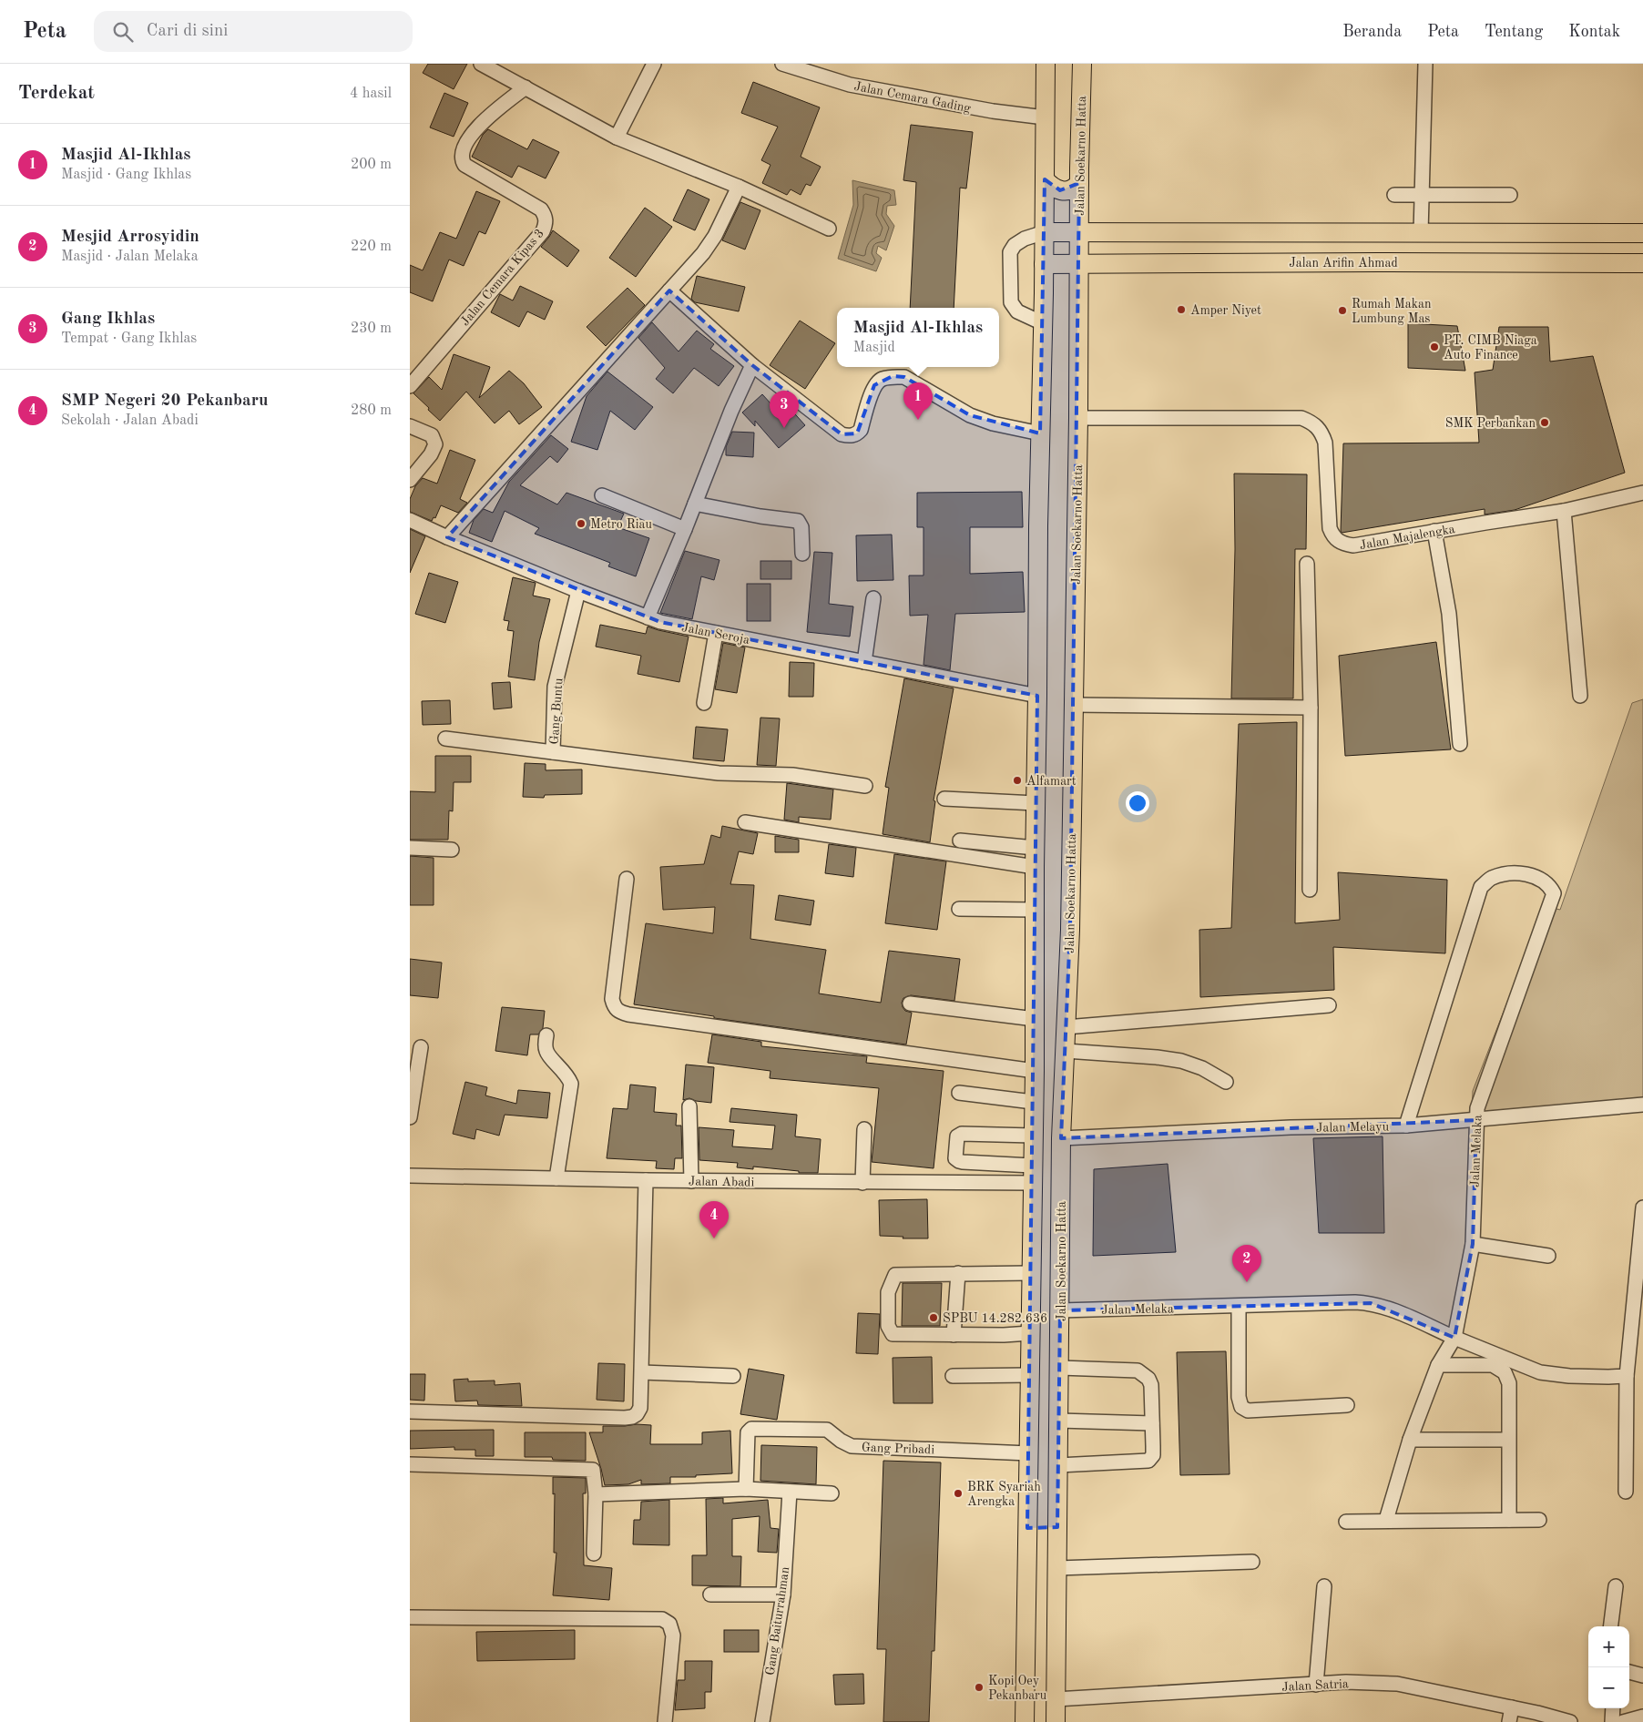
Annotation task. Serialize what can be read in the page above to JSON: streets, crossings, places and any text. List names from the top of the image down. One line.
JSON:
{"streets":{"main road":["Jalan Soekarno Hatta","Jalan Arifin Ahmad"],"street":["Jalan Cemara Gading","Jalan Cemara Kipas 3","Jalan Majalengka","Jalan Seroja","Gang Buntu","Jalan Melayu","Jalan Melaka","Jalan Abadi","Gang Pribadi","Gang Baiturrahman","Jalan Satria"]},"crossings":[["Jalan Soekarno Hatta","Jalan Arifin Ahmad"],["Jalan Soekarno Hatta","Jalan Majalengka"],["Jalan Soekarno Hatta","Jalan Melayu"],["Jalan Soekarno Hatta","Jalan Melaka"],["Jalan Soekarno Hatta","Jalan Satria"],["Jalan Seroja","Gang Buntu"],["Jalan Melayu","Jalan Melaka"]],"places":["Amper Niyet","Rumah Makan Lumbung Mas","PT. CIMB Niaga Auto Finance","SMK Perbankan","Metro Riau","Alfamart","SPBU 14.282.636","BRK Syariah Arengka","Kopi Oey Pekanbaru"],"page":{"header":"Peta","search":"Cari di sini","nav":["Beranda","Peta","Tentang","Kontak"],"heading":["Terdekat","4 hasil"],"list":[{"mark":"1","name":"Masjid Al-Ikhlas","note":"Masjid · Gang Ikhlas","value":"200 m"},{"mark":"2","name":"Mesjid Arrosyidin","note":"Masjid · Jalan Melaka","value":"220 m"},{"mark":"3","name":"Gang Ikhlas","note":"Tempat · Gang Ikhlas","value":"230 m"},{"mark":"4","name":"SMP Negeri 20 Pekanbaru","note":"Sekolah · Jalan Abadi","value":"280 m"}],"popup":["Masjid Al-Ikhlas","Masjid"],"pins":["1","3","4","2"],"map_buttons":["+","−"]}}
